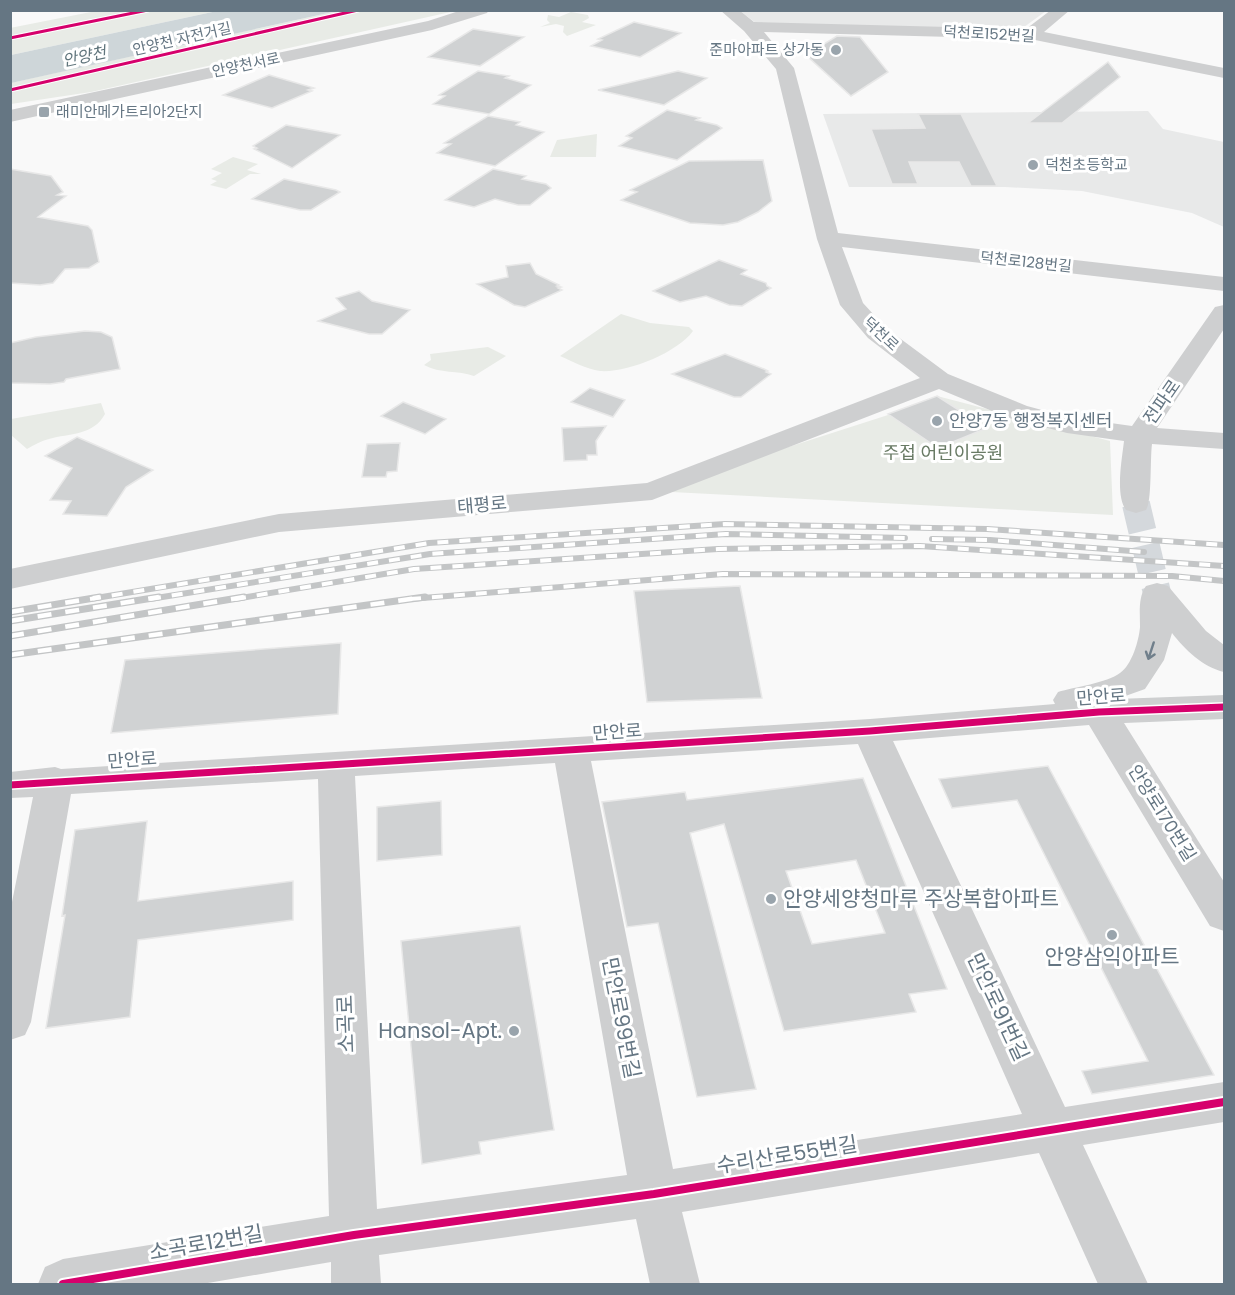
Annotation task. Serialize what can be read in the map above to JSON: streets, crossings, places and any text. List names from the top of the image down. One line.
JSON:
{"streets":{"street":["덕천로152번길","안양천서로","덕천로128번길","덕천로","전파로","태평로","만안로","안양로170번길","만안로91번길","만안로99번길","소곡로","수리산로55번길","소곡로12번길"],"cycle path":["안양천 자전거길"]},"crossings":[["덕천로152번길","덕천로"],["덕천로128번길","덕천로"],["덕천로","전파로"],["덕천로","태평로"],["만안로","안양로170번길"],["만안로","만안로91번길"],["만안로","만안로99번길"],["만안로","소곡로"],["만안로91번길","수리산로55번길"],["만안로99번길","수리산로55번길"],["소곡로","수리산로55번길"],["소곡로","소곡로12번길"],["수리산로55번길","소곡로12번길"]],"water":["안양천"],"parks":["주접 어린이공원"],"places":{"other":["준마아파트 상가동","덕천초등학교","안양7동 행정복지센터","안양세양청마루 주상복합아파트","안양삼익아파트","Hansol-Apt."],"transit":["래미안메가트리아2단지"]}}
